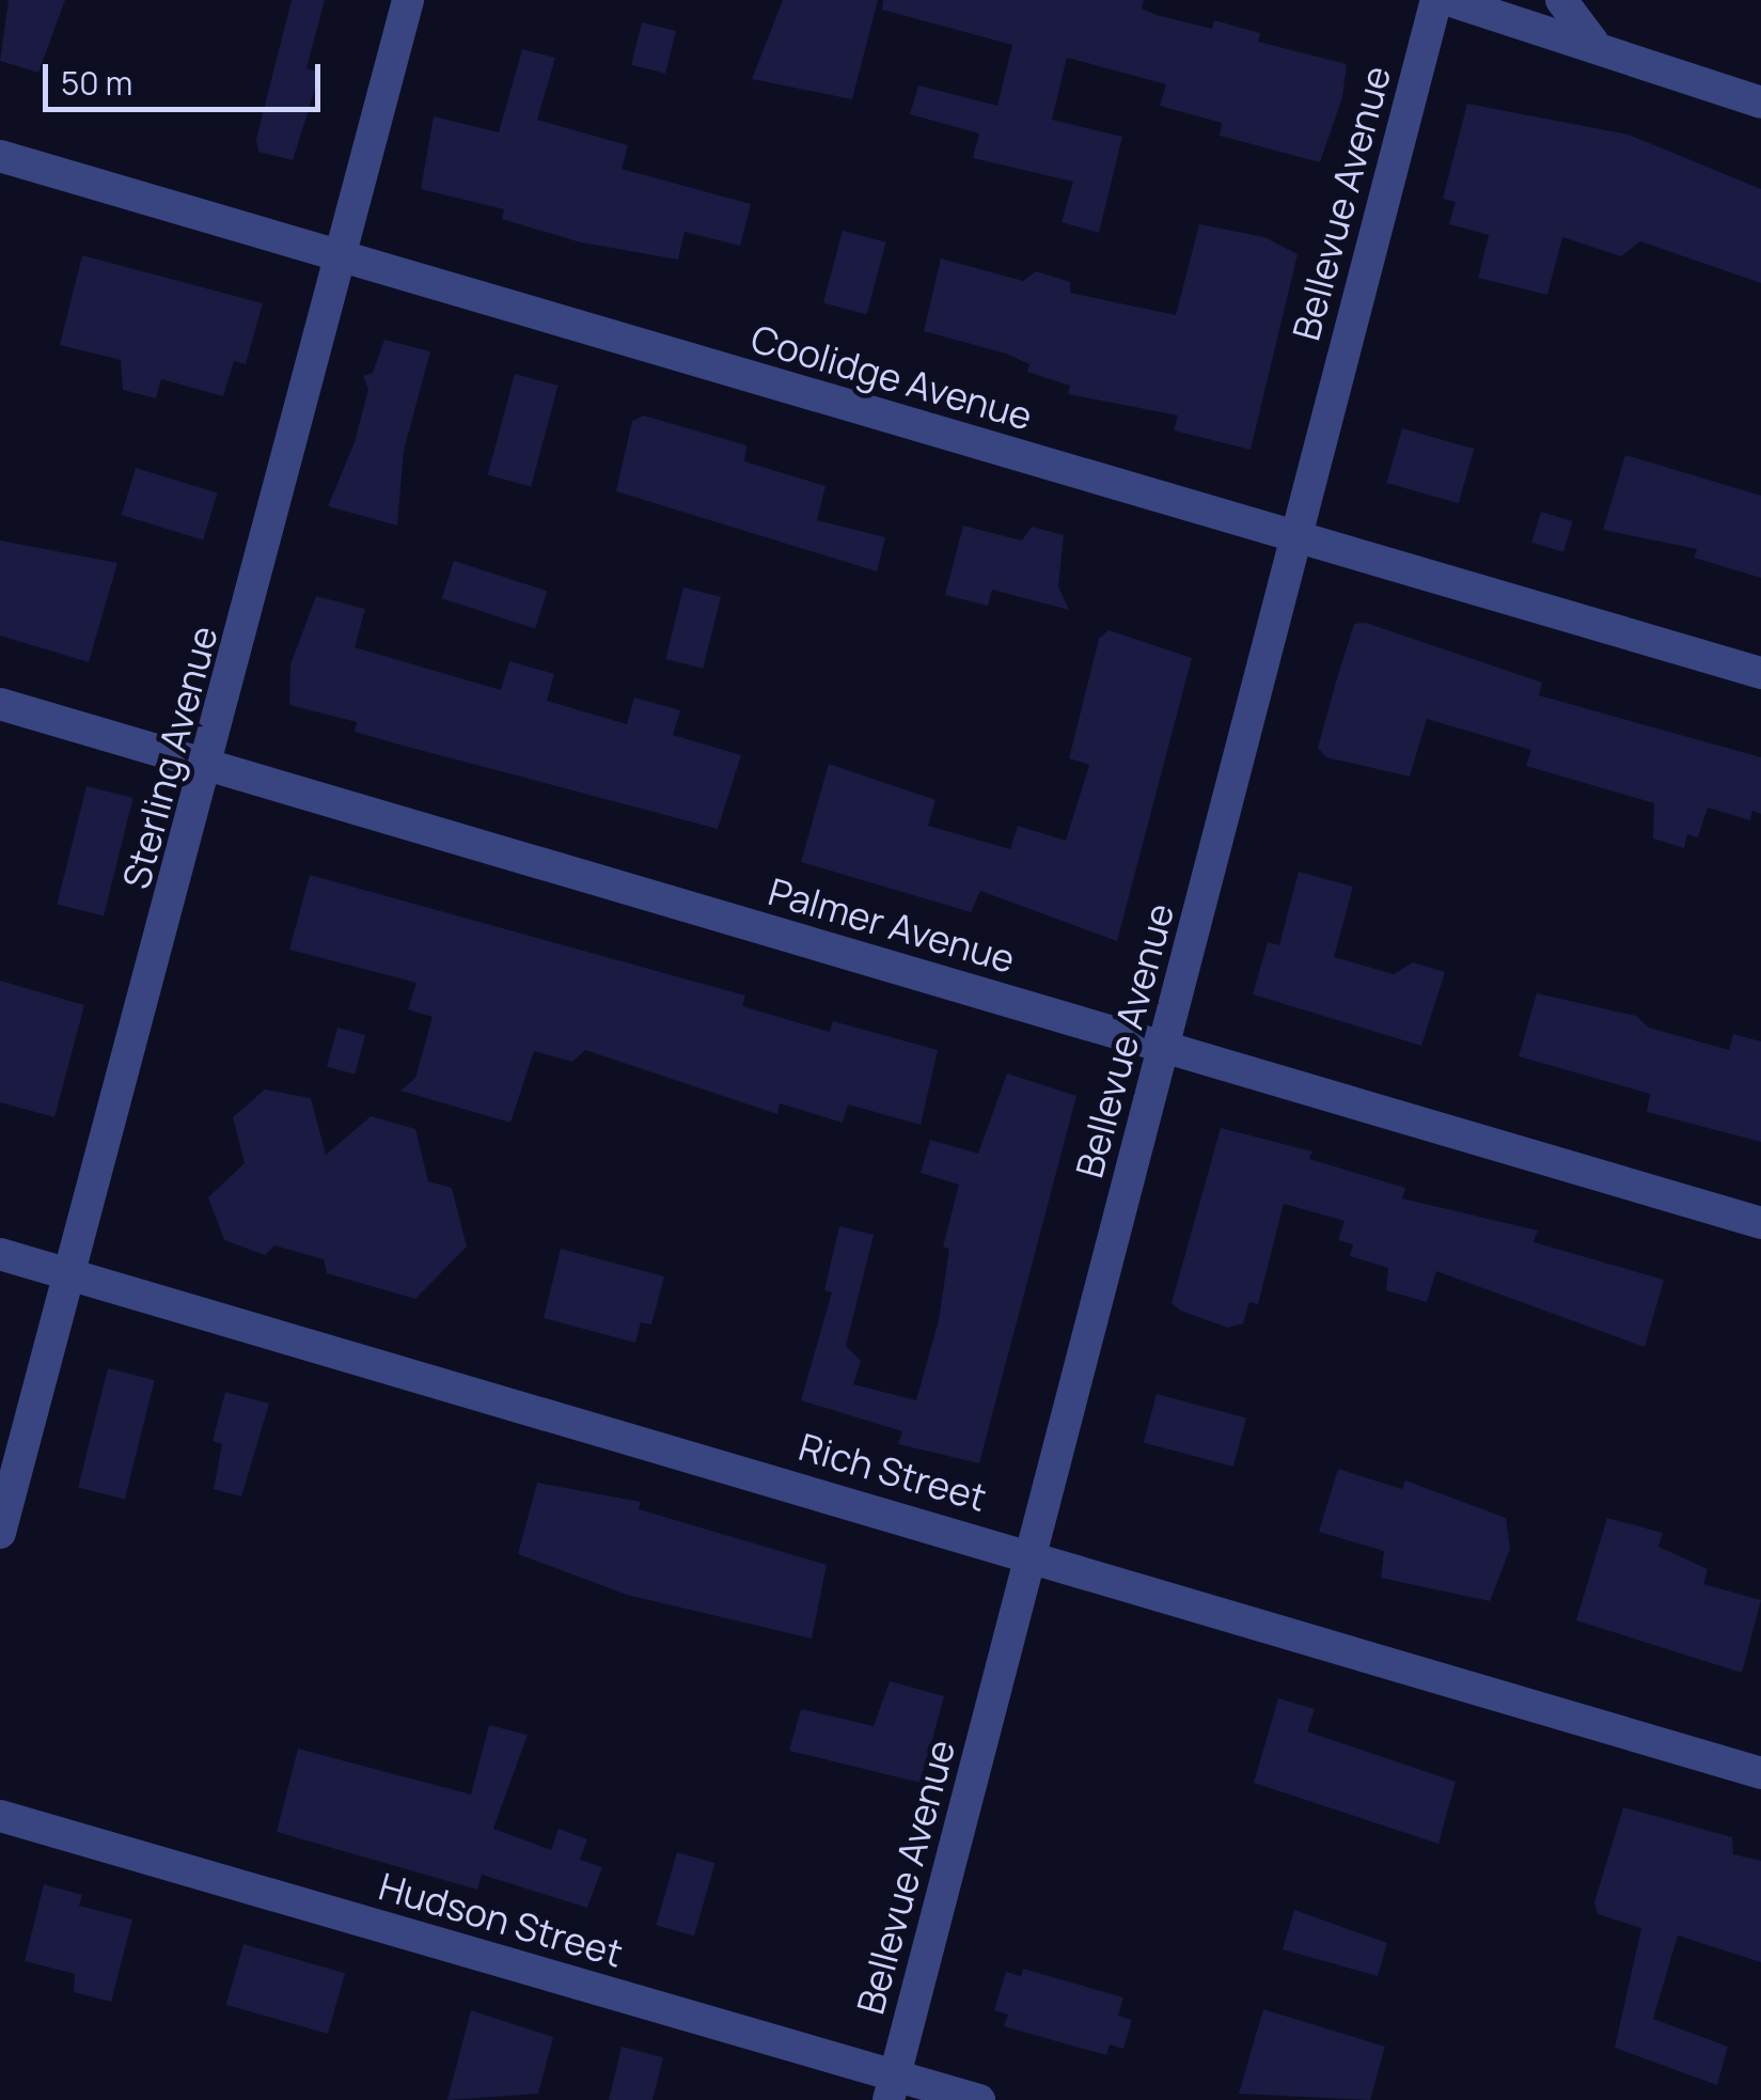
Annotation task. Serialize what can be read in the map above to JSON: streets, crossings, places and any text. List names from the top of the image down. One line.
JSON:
{"streets":{"street":["Bellevue Avenue","Coolidge Avenue","Sterling Avenue","Palmer Avenue","Rich Street","Hudson Street"]},"crossings":[["Bellevue Avenue","Coolidge Avenue"],["Bellevue Avenue","Palmer Avenue"],["Bellevue Avenue","Rich Street"],["Bellevue Avenue","Hudson Street"],["Coolidge Avenue","Sterling Avenue"],["Sterling Avenue","Palmer Avenue"],["Sterling Avenue","Rich Street"]],"scale_bar":"50 m"}
